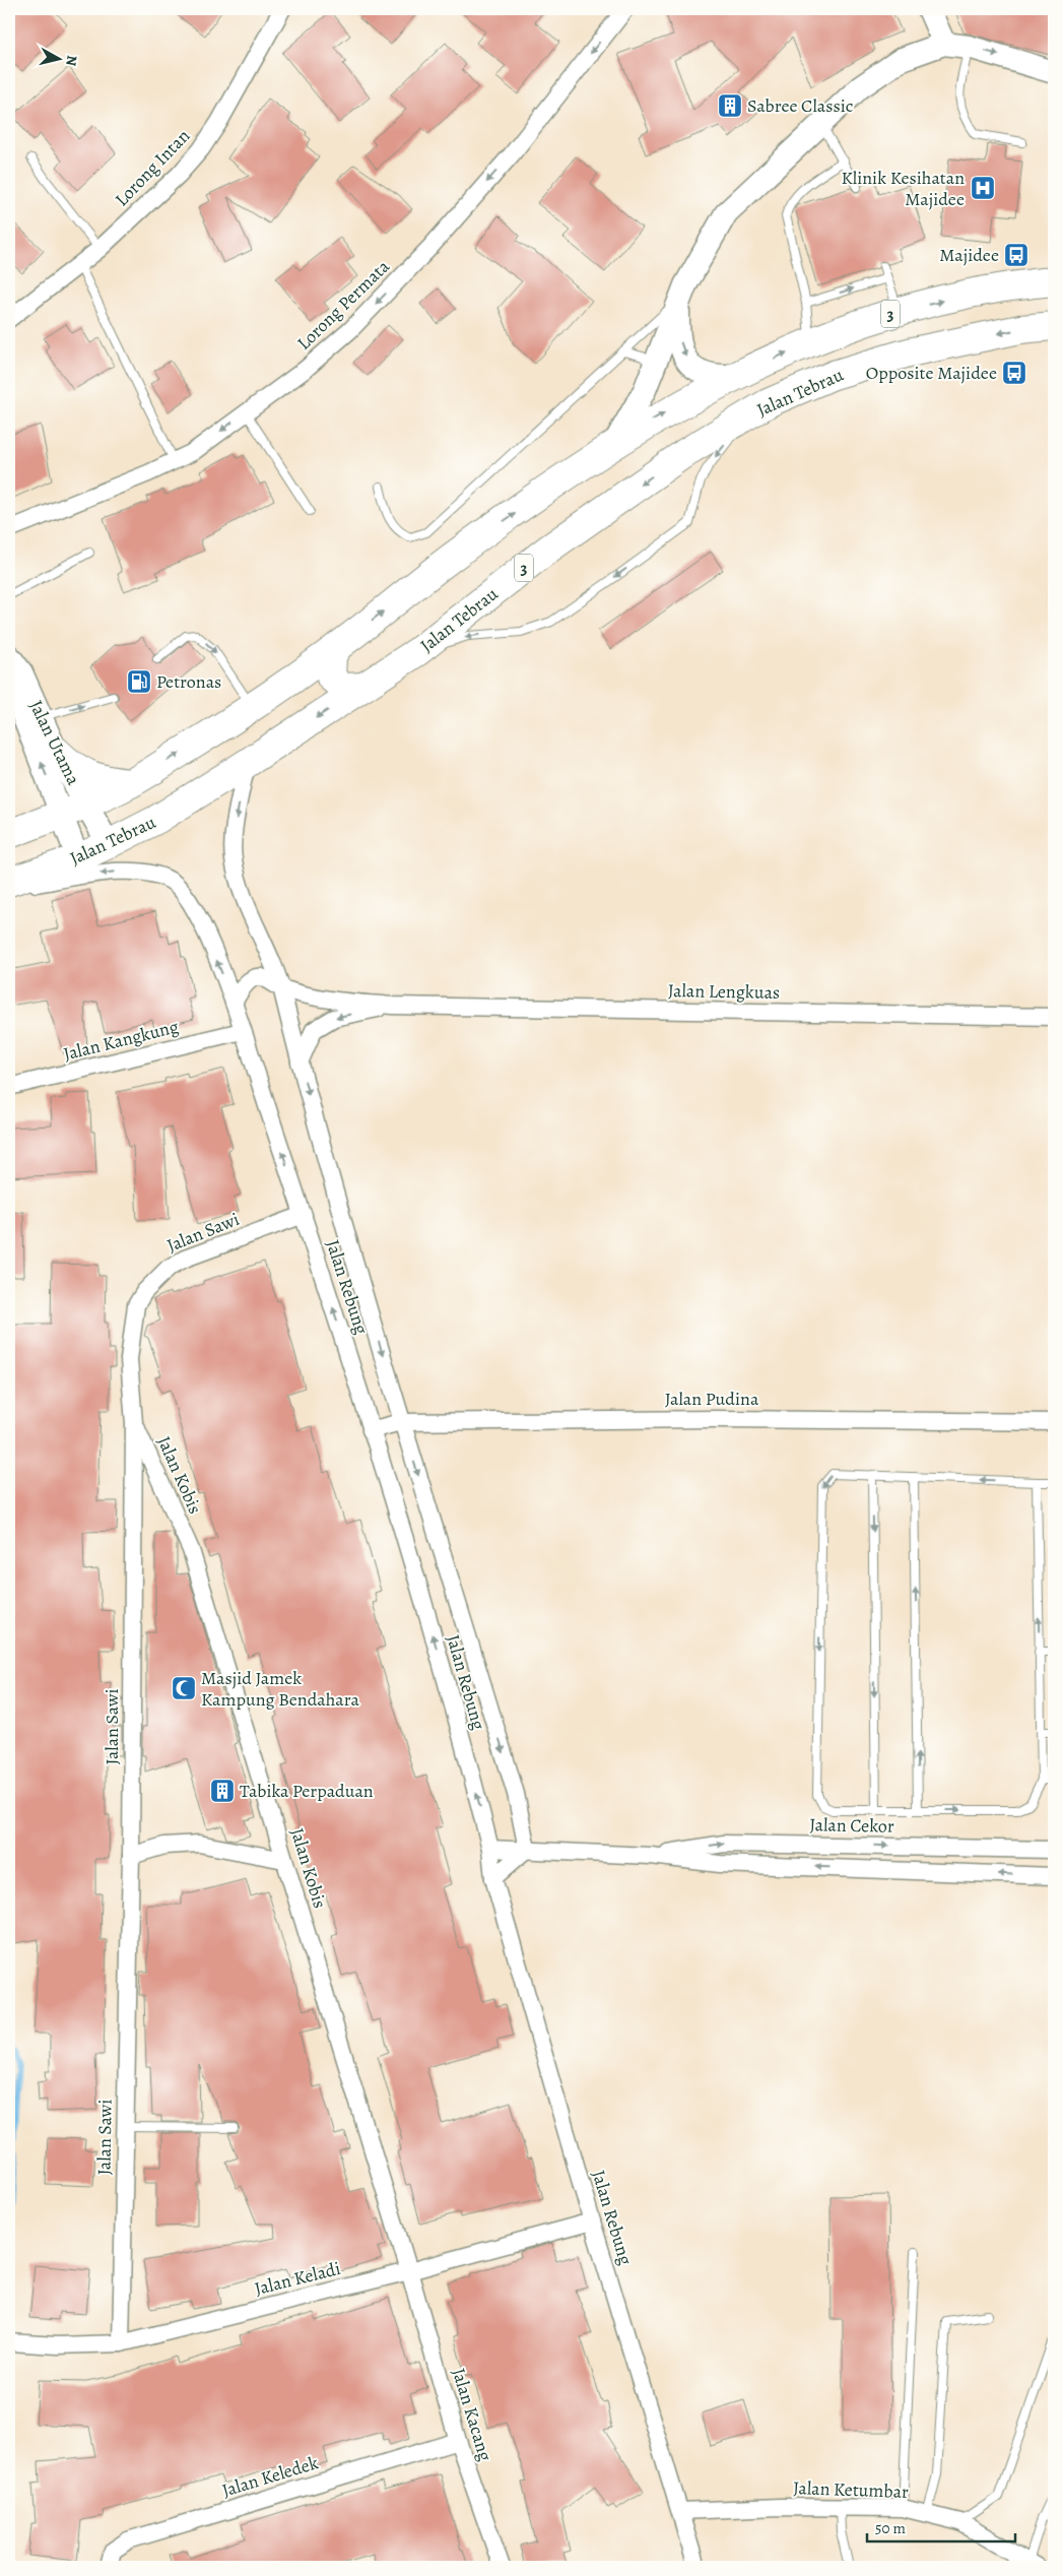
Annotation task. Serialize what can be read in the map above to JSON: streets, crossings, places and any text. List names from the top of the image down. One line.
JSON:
{"streets":{"highway":["3","Jalan Tebrau"],"main road":["Jalan Utama"],"street":["Lorong Intan","Lorong Permata","Jalan Lengkuas","Jalan Kangkung","Jalan Sawi","Jalan Rebung","Jalan Pudina","Jalan Kobis","Jalan Cekor","Jalan Keladi","Jalan Kacang","Jalan Keledek","Jalan Ketumbar"]},"crossings":[["3","Jalan Utama"],["Jalan Tebrau","Jalan Utama"],["Jalan Tebrau","Jalan Rebung"],["Jalan Lengkuas","Jalan Rebung"],["Jalan Kangkung","Jalan Rebung"],["Jalan Sawi","Jalan Rebung"],["Jalan Sawi","Jalan Kobis"],["Jalan Sawi","Jalan Keladi"],["Jalan Rebung","Jalan Pudina"],["Jalan Rebung","Jalan Cekor"],["Jalan Rebung","Jalan Keladi"],["Jalan Rebung","Jalan Ketumbar"],["Jalan Kobis","Jalan Keladi"],["Jalan Kobis","Jalan Kacang"],["Jalan Keladi","Jalan Kacang"],["Jalan Kacang","Jalan Keledek"]],"one_way":["Lorong Permata"],"places":{"building":["Sabree Classic","Tabika Perpaduan"],"hospital":["Klinik Kesihatan Majidee"],"bus stop":["Majidee","Opposite Majidee"],"fuel station":["Petronas"],"mosque":["Masjid Jamek Kampung Bendahara"]},"scale_bar":"50 m","north":"right"}
